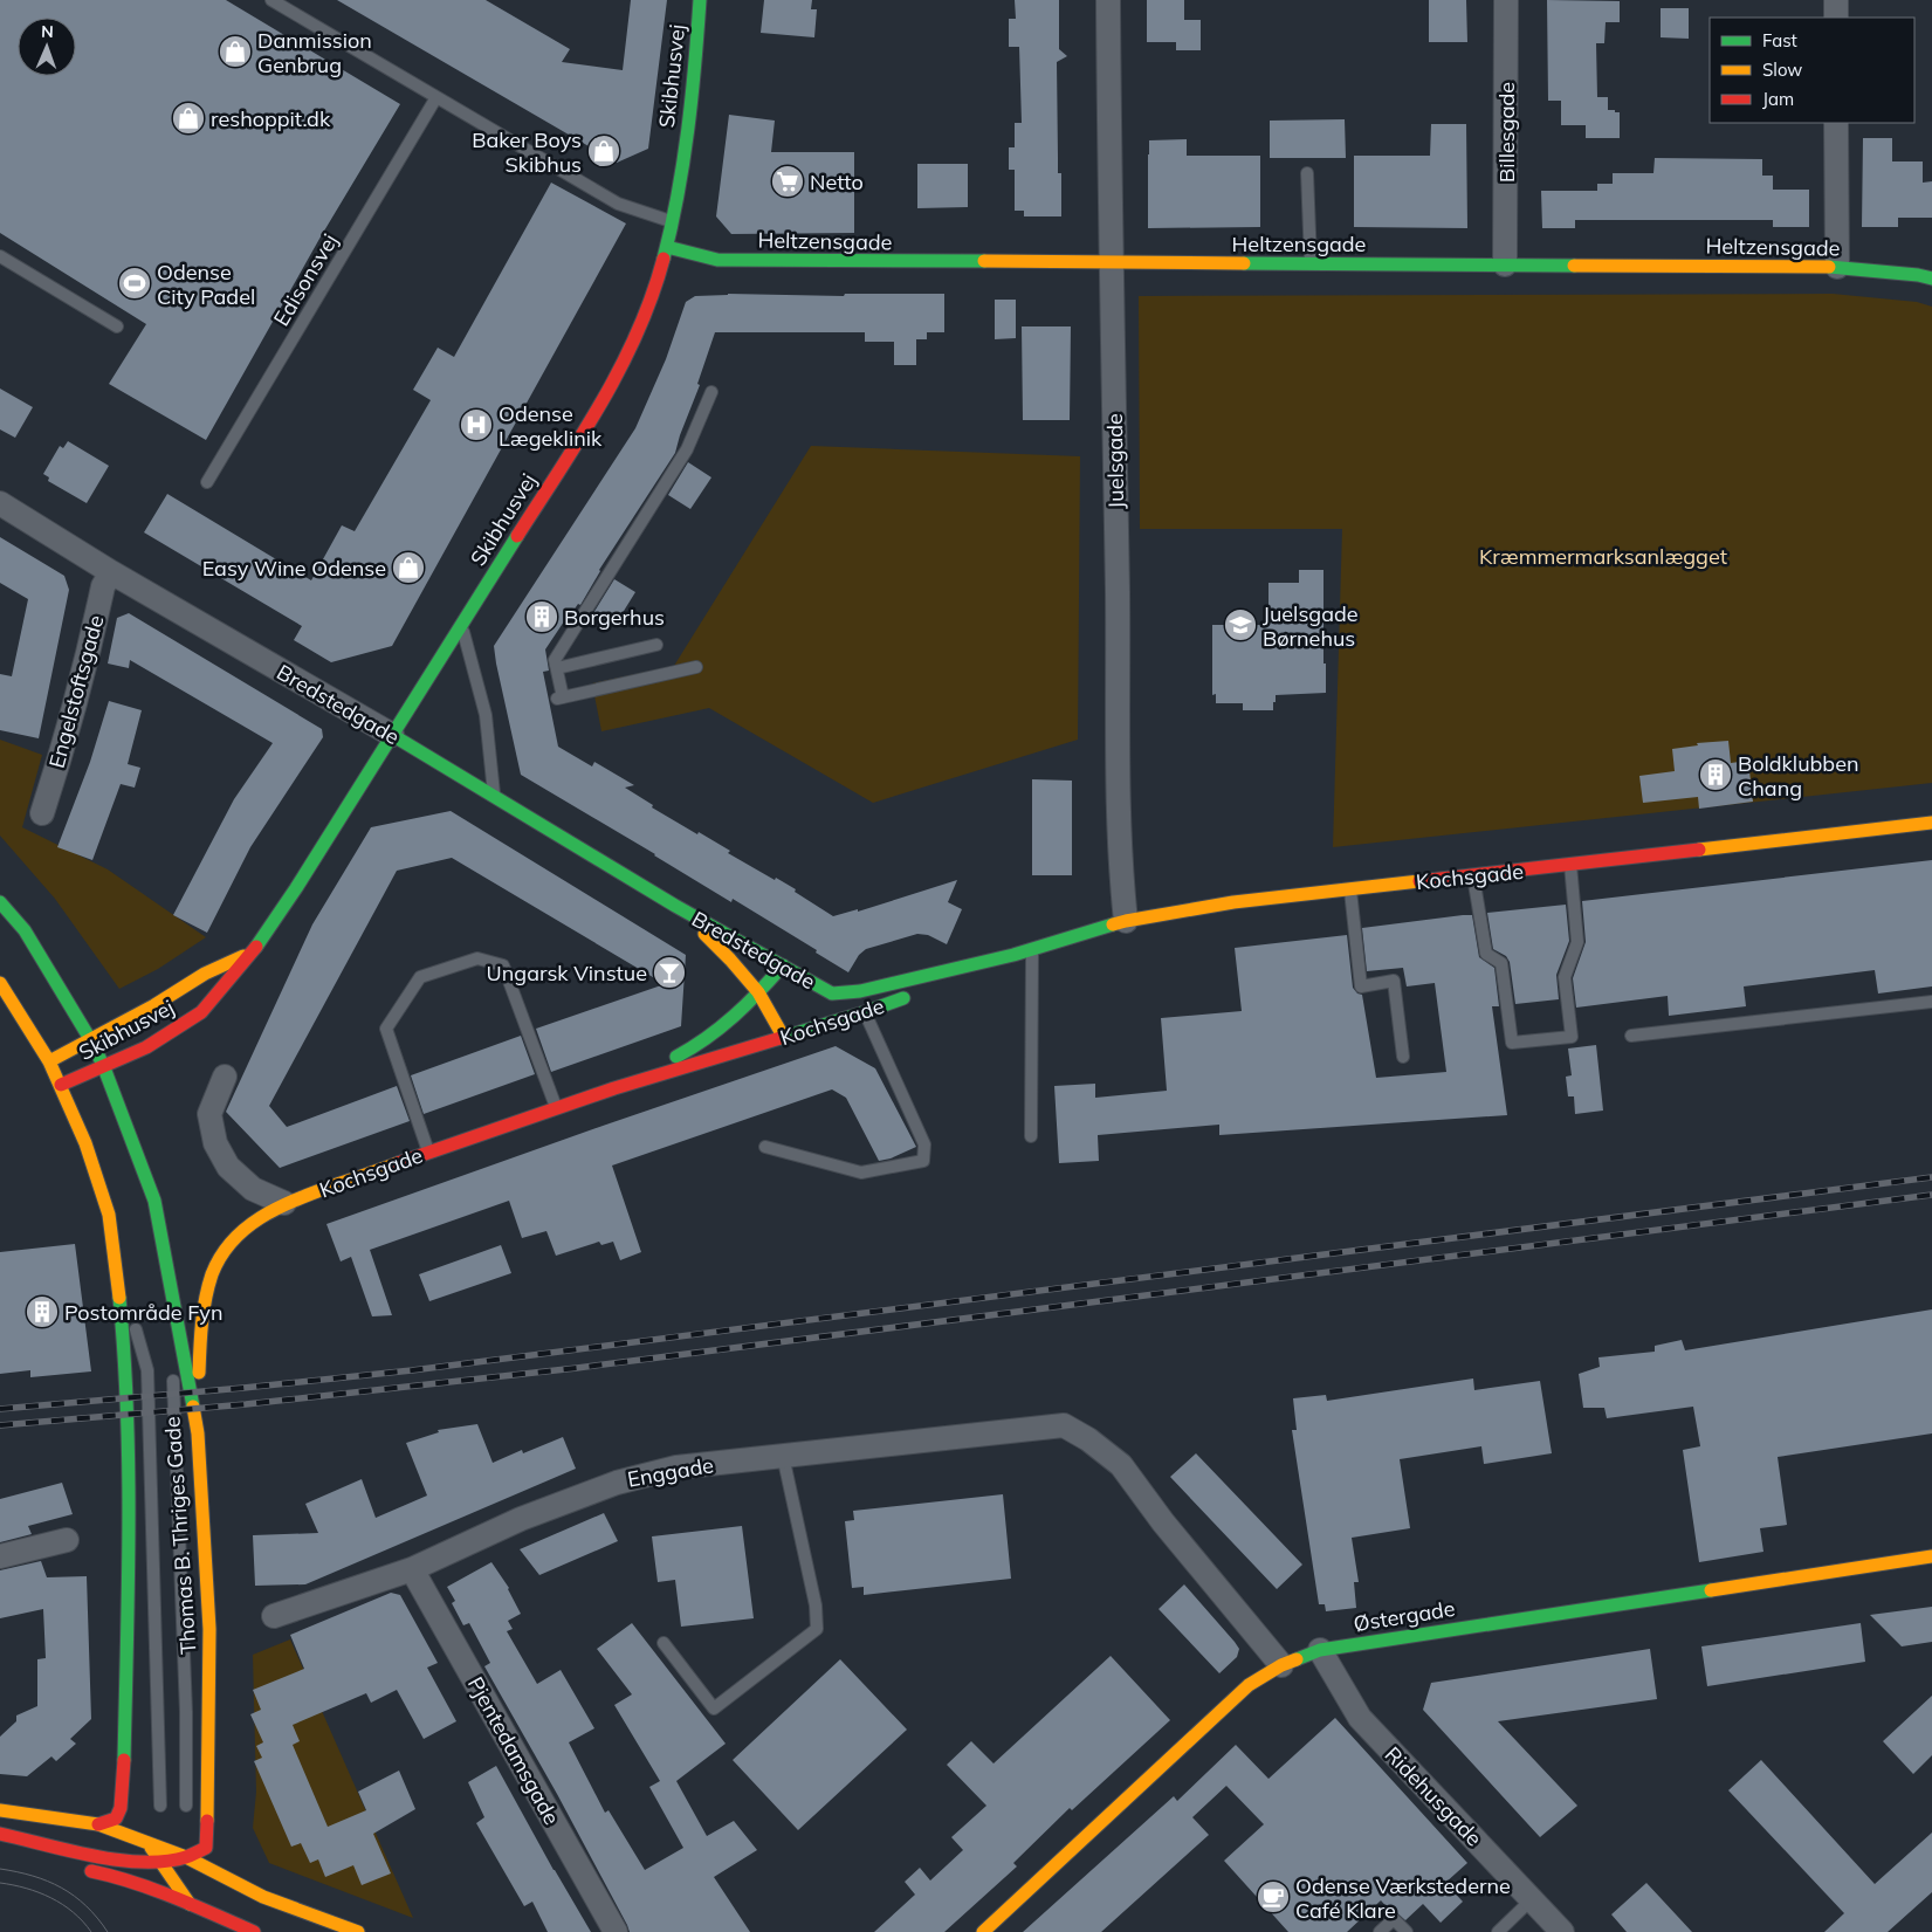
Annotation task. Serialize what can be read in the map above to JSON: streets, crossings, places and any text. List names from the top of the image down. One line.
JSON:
{"streets":{"street":["Skibhusvej","Billesgade","Heltzensgade","Juelsgade","Engelstoftsgade","Bredstedgade","Kochsgade","Enggade","Thomas B. Thriges Gade","Østergade","Pjentedamsgade","Ridehusgade"],"lane":["Edisonsvej"]},"crossings":[["Skibhusvej","Heltzensgade"],["Skibhusvej","Bredstedgade"],["Skibhusvej","Thomas B. Thriges Gade"],["Billesgade","Heltzensgade"],["Heltzensgade","Juelsgade"],["Juelsgade","Kochsgade"],["Engelstoftsgade","Bredstedgade"],["Bredstedgade","Kochsgade"],["Kochsgade","Thomas B. Thriges Gade"],["Enggade","Østergade"],["Enggade","Pjentedamsgade"],["Østergade","Ridehusgade"]],"parks":["Kræmmermarksanlægget"],"places":{"shop":["Danmission Genbrug","reshoppit.dk","Baker Boys Skibhus","Easy Wine Odense"],"supermarket":["Netto"],"sports":["Odense City Padel"],"hospital":["Odense Lægeklinik"],"building":["Borgerhus","Boldklubben Chang","Postområde Fyn"],"school or university":["Juelsgade Børnehus"],"bar":["Ungarsk Vinstue"],"cafe":["Odense Værkstederne Café Klare"]},"legend":["Fast","Slow","Jam"],"north":"top"}
